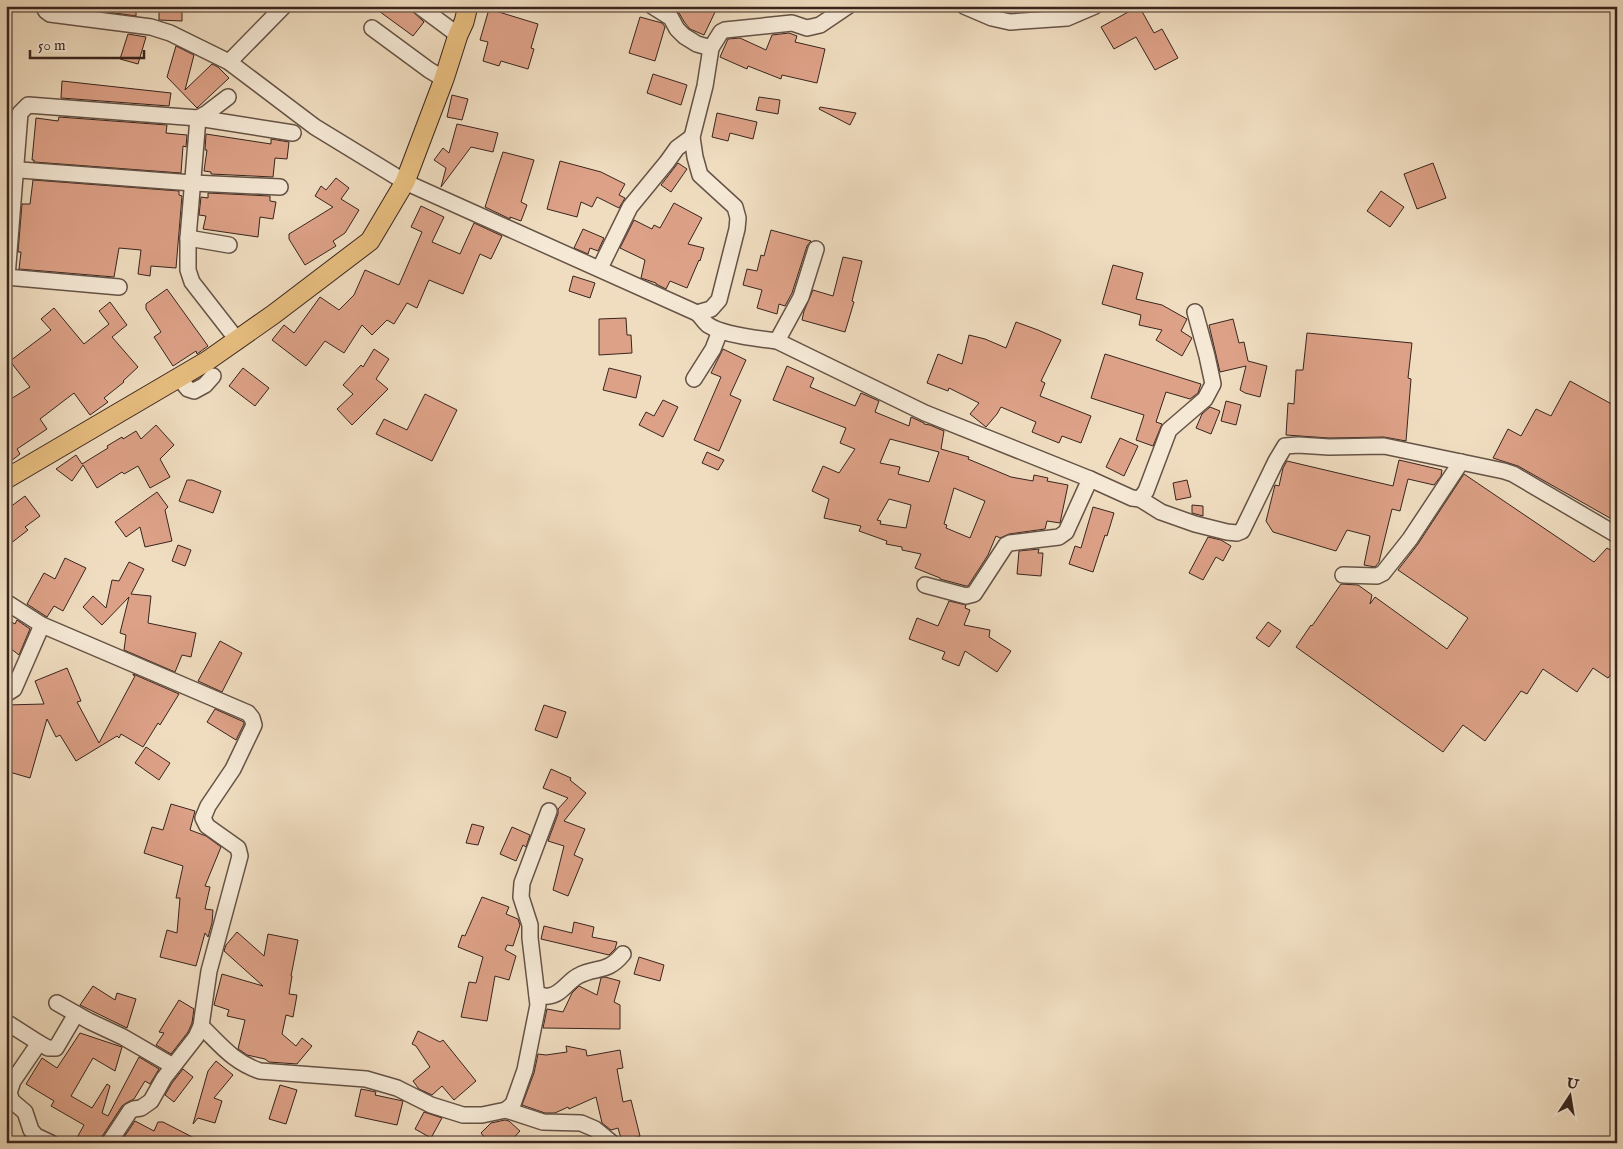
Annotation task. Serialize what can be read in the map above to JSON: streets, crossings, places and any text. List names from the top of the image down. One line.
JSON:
{"scale_bar":"50 m","north":"top"}
